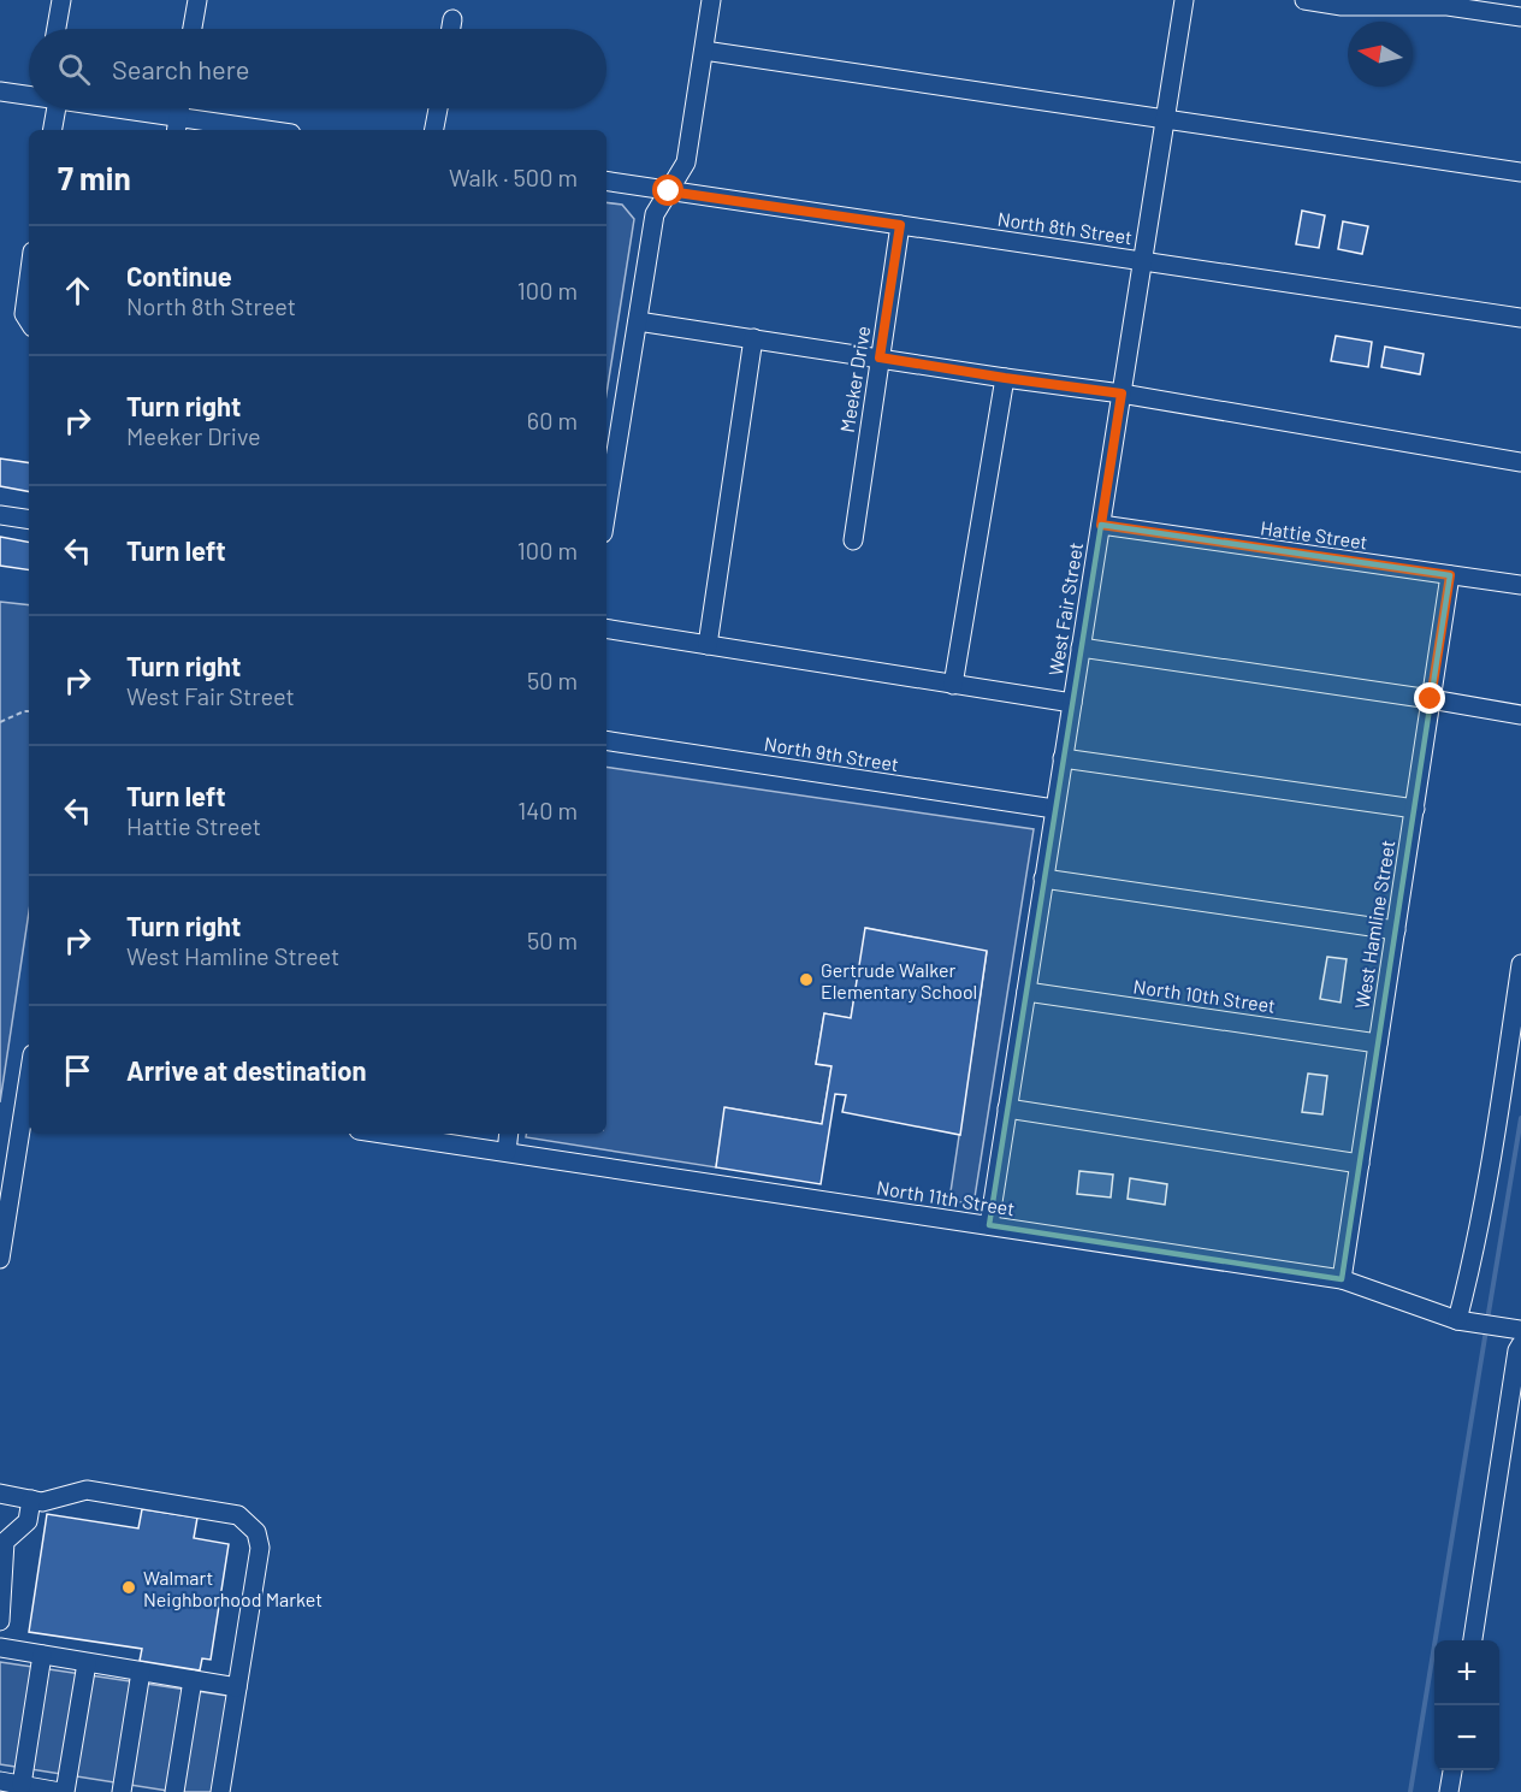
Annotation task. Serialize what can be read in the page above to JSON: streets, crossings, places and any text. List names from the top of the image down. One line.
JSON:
{"streets":{"street":["North 8th Street","Meeker Drive","Hattie Street","West Fair Street","North 9th Street","West Hamline Street","North 10th Street","North 11th Street"]},"crossings":[["North 8th Street","Meeker Drive"],["North 8th Street","West Fair Street"],["Hattie Street","West Fair Street"],["Hattie Street","West Hamline Street"],["West Fair Street","North 9th Street"],["West Fair Street","North 10th Street"],["West Fair Street","North 11th Street"],["West Hamline Street","North 10th Street"],["West Hamline Street","North 11th Street"]],"places":["Gertrude Walker Elementary School","Walmart Neighborhood Market"],"north":"left","page":{"search":"Search here","heading":["7 min","Walk · 500 m"],"list":[["Continue","North 8th Street","100 m"],["Turn right","Meeker Drive","60 m"],["Turn left","100 m"],["Turn right","West Fair Street","50 m"],["Turn left","Hattie Street","140 m"],["Turn right","West Hamline Street","50 m"],"Arrive at destination"],"map_buttons":["+","−"]}}
